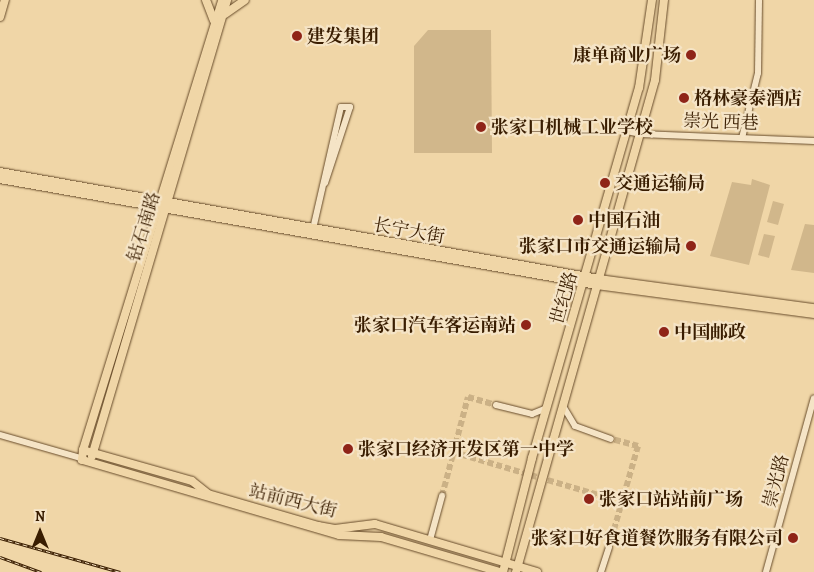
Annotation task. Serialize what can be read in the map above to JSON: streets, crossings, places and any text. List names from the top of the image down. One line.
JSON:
{"streets":{"main road":["钻石南路","长宁大街","世纪路","站前西大街"],"street":["崇光 西巷","崇光路"]},"crossings":[["崇光 西巷","世纪路"],["钻石南路","长宁大街"],["钻石南路","站前西大街"],["长宁大街","世纪路"],["世纪路","站前西大街"]],"places":["建发集团","康单商业广场","格林豪泰酒店","张家口机械工业学校","交通运输局","中国石油","张家口市交通运输局","张家口汽车客运南站","中国邮政","张家口经济开发区第一中学","张家口站站前广场","张家口好食道餐饮服务有限公司"],"north":"top"}
